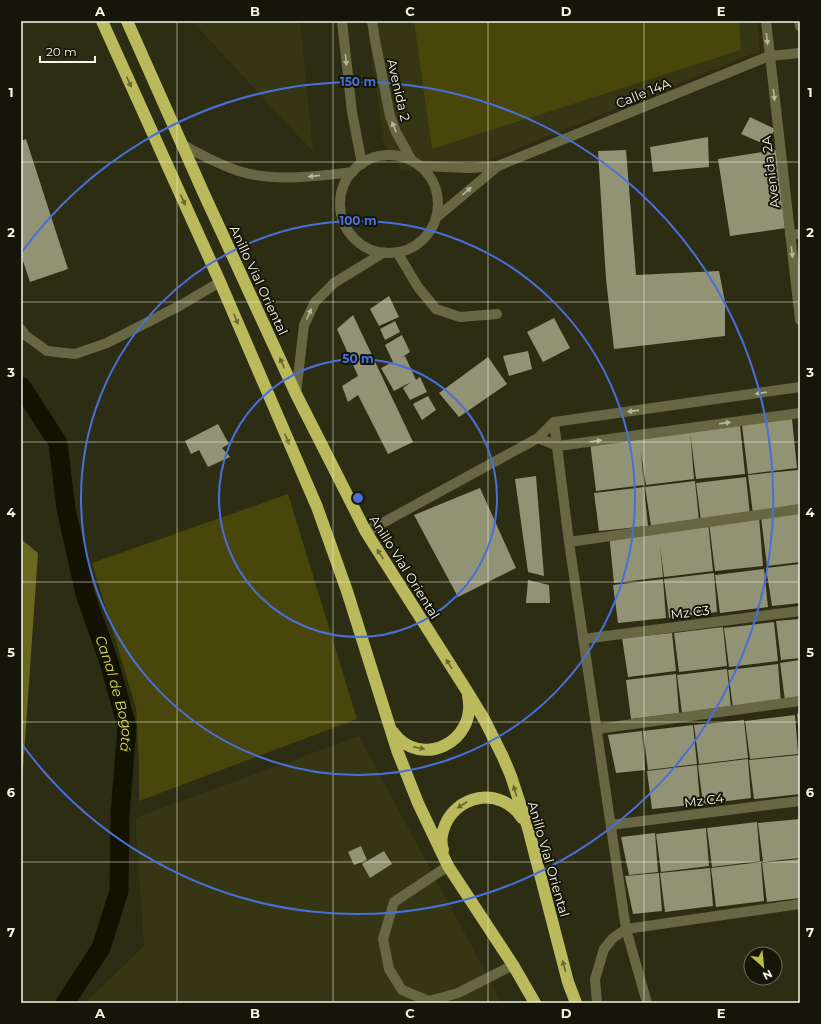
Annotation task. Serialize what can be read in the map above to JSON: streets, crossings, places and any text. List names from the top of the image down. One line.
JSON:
{"streets":{"highway":["Anillo Vial Oriental"],"street":["Avenida 2","Calle 14A","Avenida 2A","Mz C3","Mz C4"]},"crossings":[["Avenida 2","Calle 14A"],["Calle 14A","Avenida 2A"]],"one_way":["Avenida 2A"],"water":["Canal de Bogotá"],"scale_bar":"20 m","north":"bottom right","grid":{"columns":["A","B","C","D","E"],"rows":["1","2","3","4","5","6","7"]},"rings":["150 m","100 m","50 m"]}
